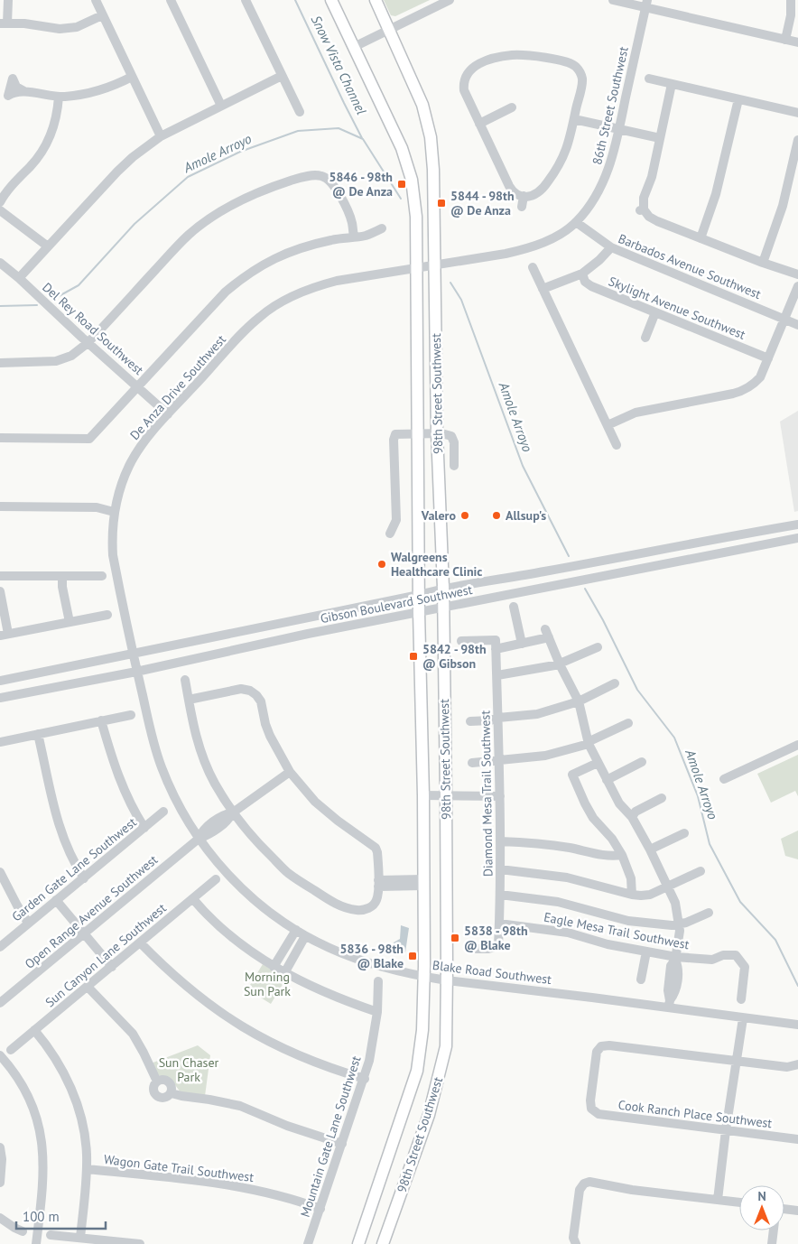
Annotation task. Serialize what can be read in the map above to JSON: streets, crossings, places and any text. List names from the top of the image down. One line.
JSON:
{"streets":{"main road":["98th Street Southwest"],"street":["86th Street Southwest","Barbados Avenue Southwest","Skylight Avenue Southwest","Del Rey Road Southwest","De Anza Drive Southwest","Gibson Boulevard Southwest","Diamond Mesa Trail Southwest","Garden Gate Lane Southwest","Open Range Avenue Southwest","Eagle Mesa Trail Southwest","Sun Canyon Lane Southwest","Blake Road Southwest","Cook Ranch Place Southwest","Mountain Gate Lane Southwest","Wagon Gate Trail Southwest"]},"crossings":[["86th Street Southwest","Barbados Avenue Southwest"],["86th Street Southwest","De Anza Drive Southwest"],["86th Street Southwest","98th Street Southwest"],["Del Rey Road Southwest","De Anza Drive Southwest"],["De Anza Drive Southwest","98th Street Southwest"],["De Anza Drive Southwest","Gibson Boulevard Southwest"],["De Anza Drive Southwest","Blake Road Southwest"],["98th Street Southwest","Gibson Boulevard Southwest"],["98th Street Southwest","Blake Road Southwest"],["Gibson Boulevard Southwest","Blake Road Southwest"],["Diamond Mesa Trail Southwest","Eagle Mesa Trail Southwest"],["Open Range Avenue Southwest","Blake Road Southwest"],["Mountain Gate Lane Southwest","Wagon Gate Trail Southwest"]],"water":["Snow Vista Channel","Amole Arroyo"],"parks":["Morning Sun Park","Sun Chaser Park"],"places":{"transit":["5846 - 98th @ De Anza","5844 - 98th @ De Anza","5842 - 98th @ Gibson","5838 - 98th @ Blake","5836 - 98th @ Blake"],"other":["Valero","Allsup's","Walgreens Healthcare Clinic"]},"scale_bar":"100 m","north":"top"}
